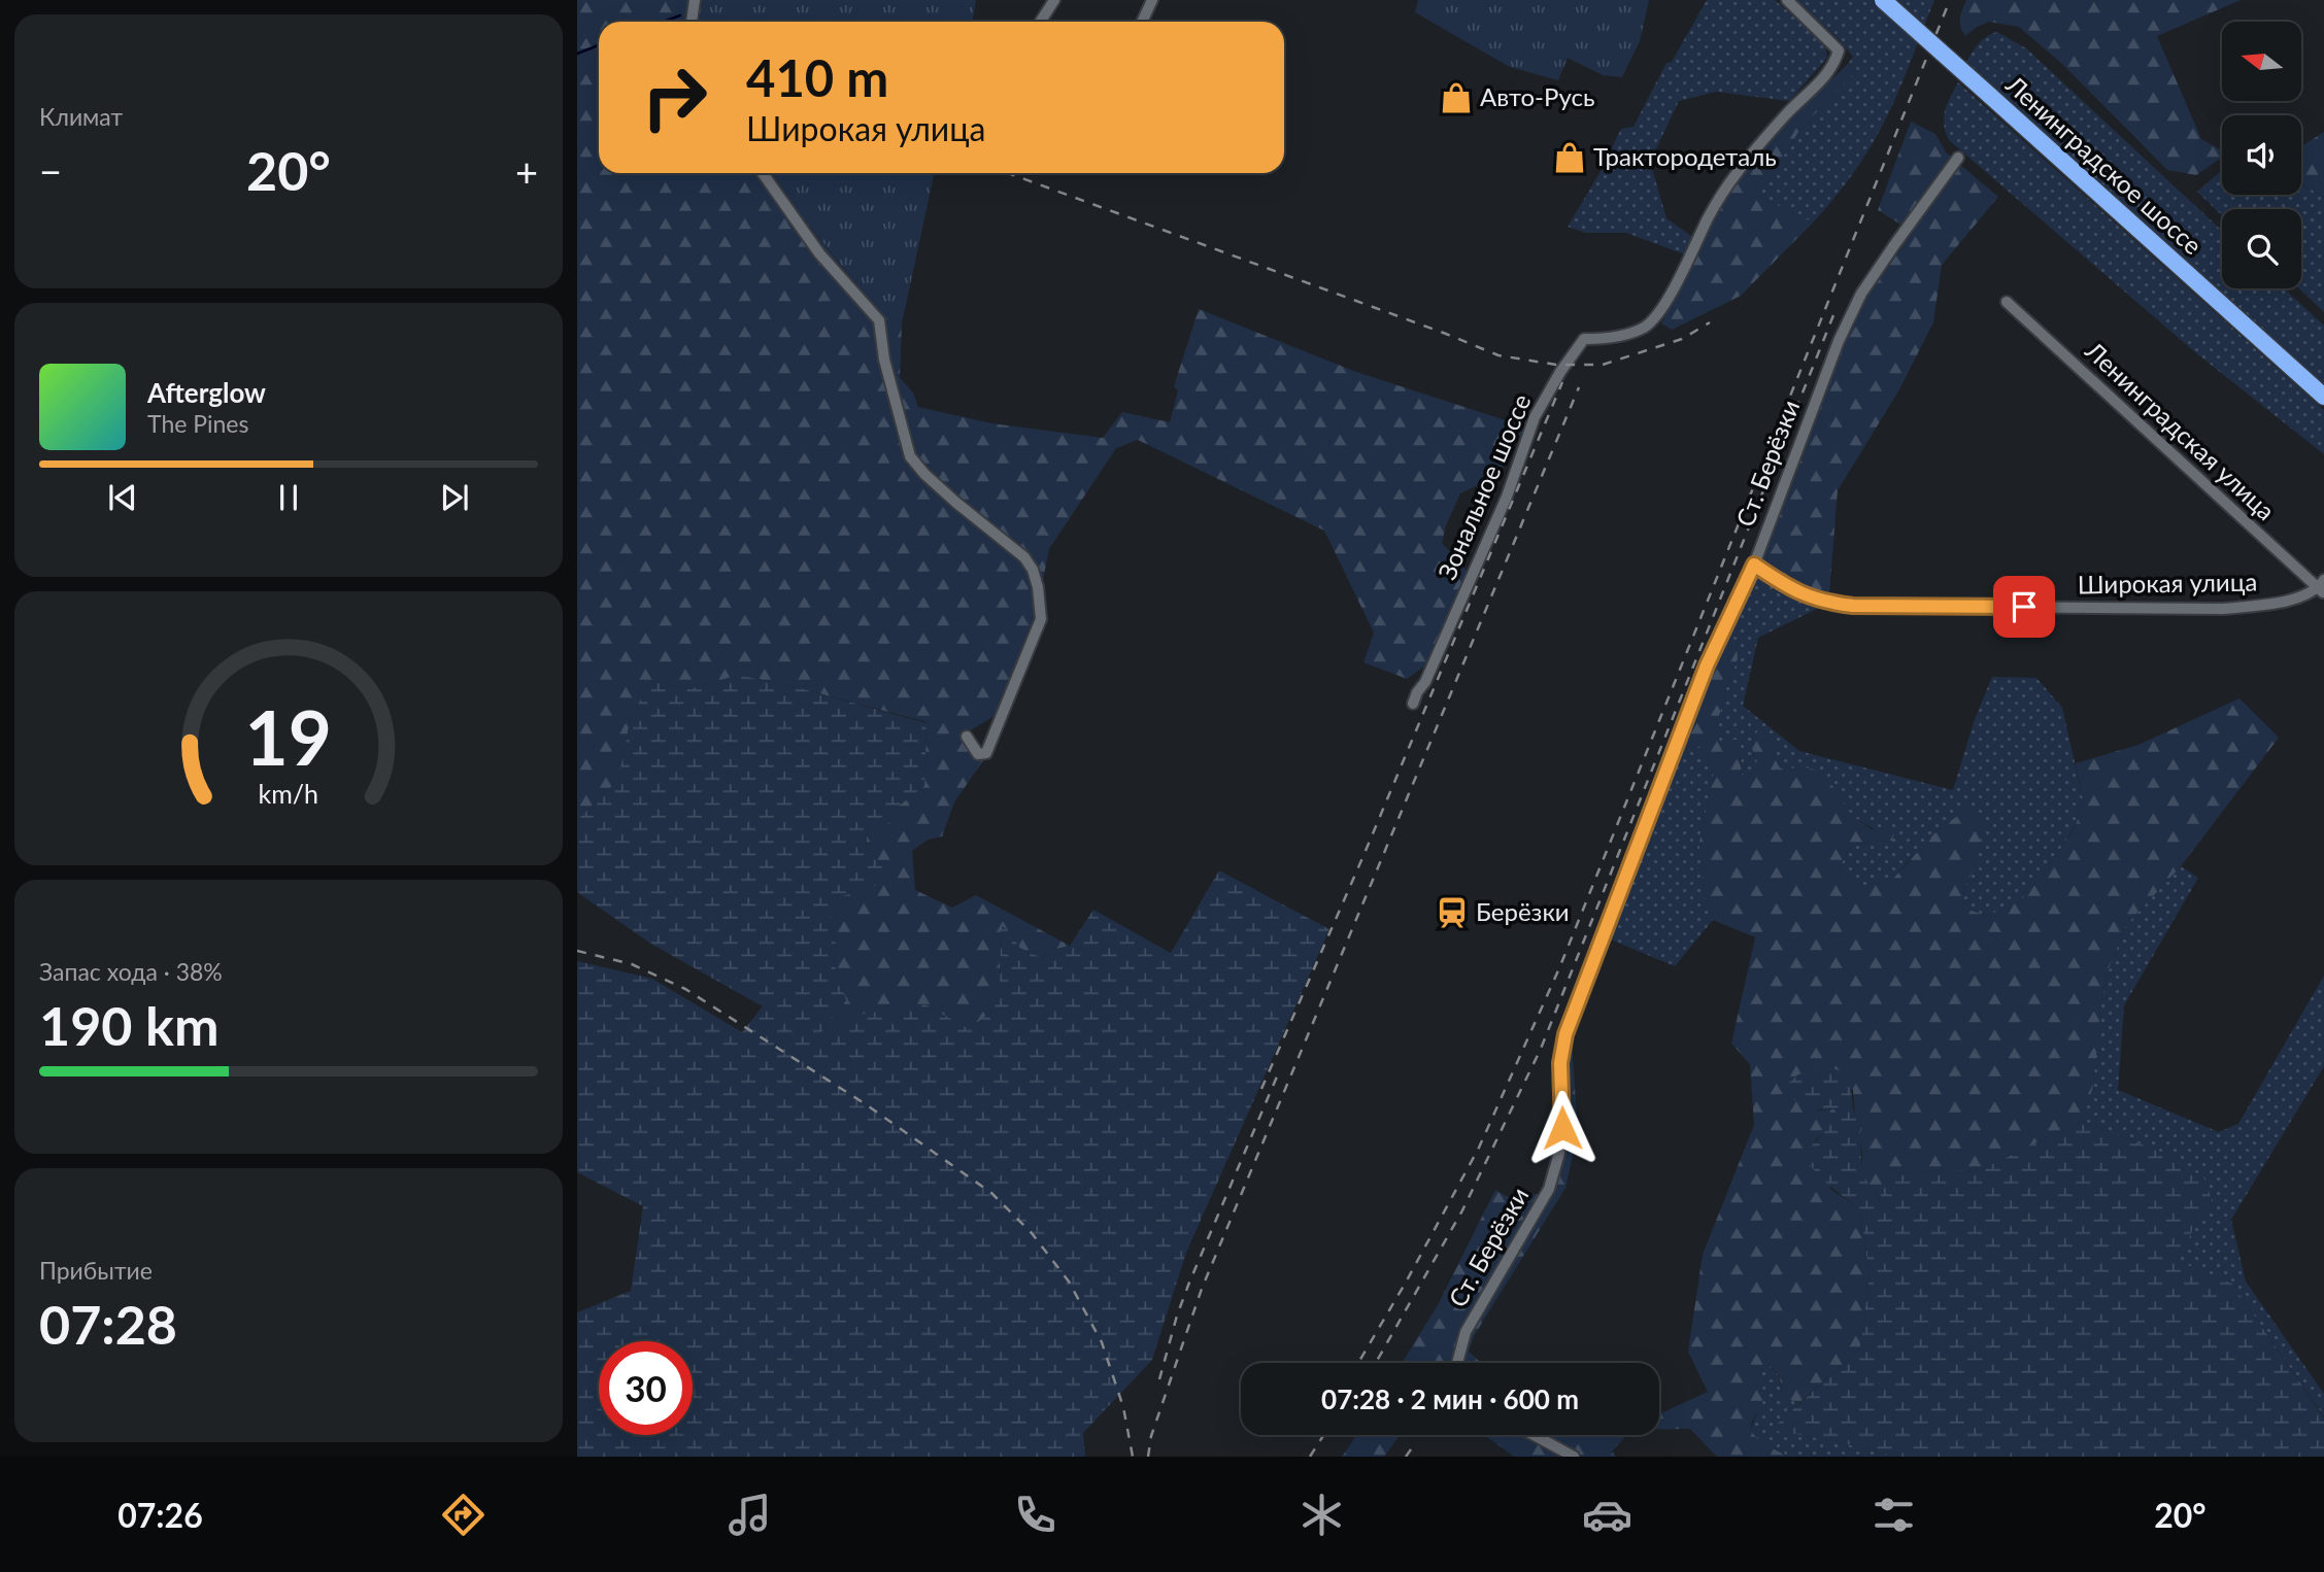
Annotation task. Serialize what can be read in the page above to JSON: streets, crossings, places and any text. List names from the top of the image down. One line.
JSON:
{"streets":{"highway":["Ленинградское шоссе"],"street":["Ленинградская улица","Ст. Берёзки","Зональное шоссе","Широкая улица"]},"crossings":[["Ленинградская улица","Широкая улица"],["Ст. Берёзки","Широкая улица"]],"places":{"shop":["Авто-Русь","Трактородеталь"],"station":["Берёзки"]},"north":"left","page":{"tile":["Климат",["Запас хода · 38%","190 km"],["Прибытие","07:28"]],"turn":["410 m","Широкая улица"],"heat":["−","20°","+"],"song":["Afterglow","The Pines"],"limit":"30","trip":"07:28 · 2 мин · 600 m","tabs":["07:26","20°"],"gauge":["19","km/h"]}}
